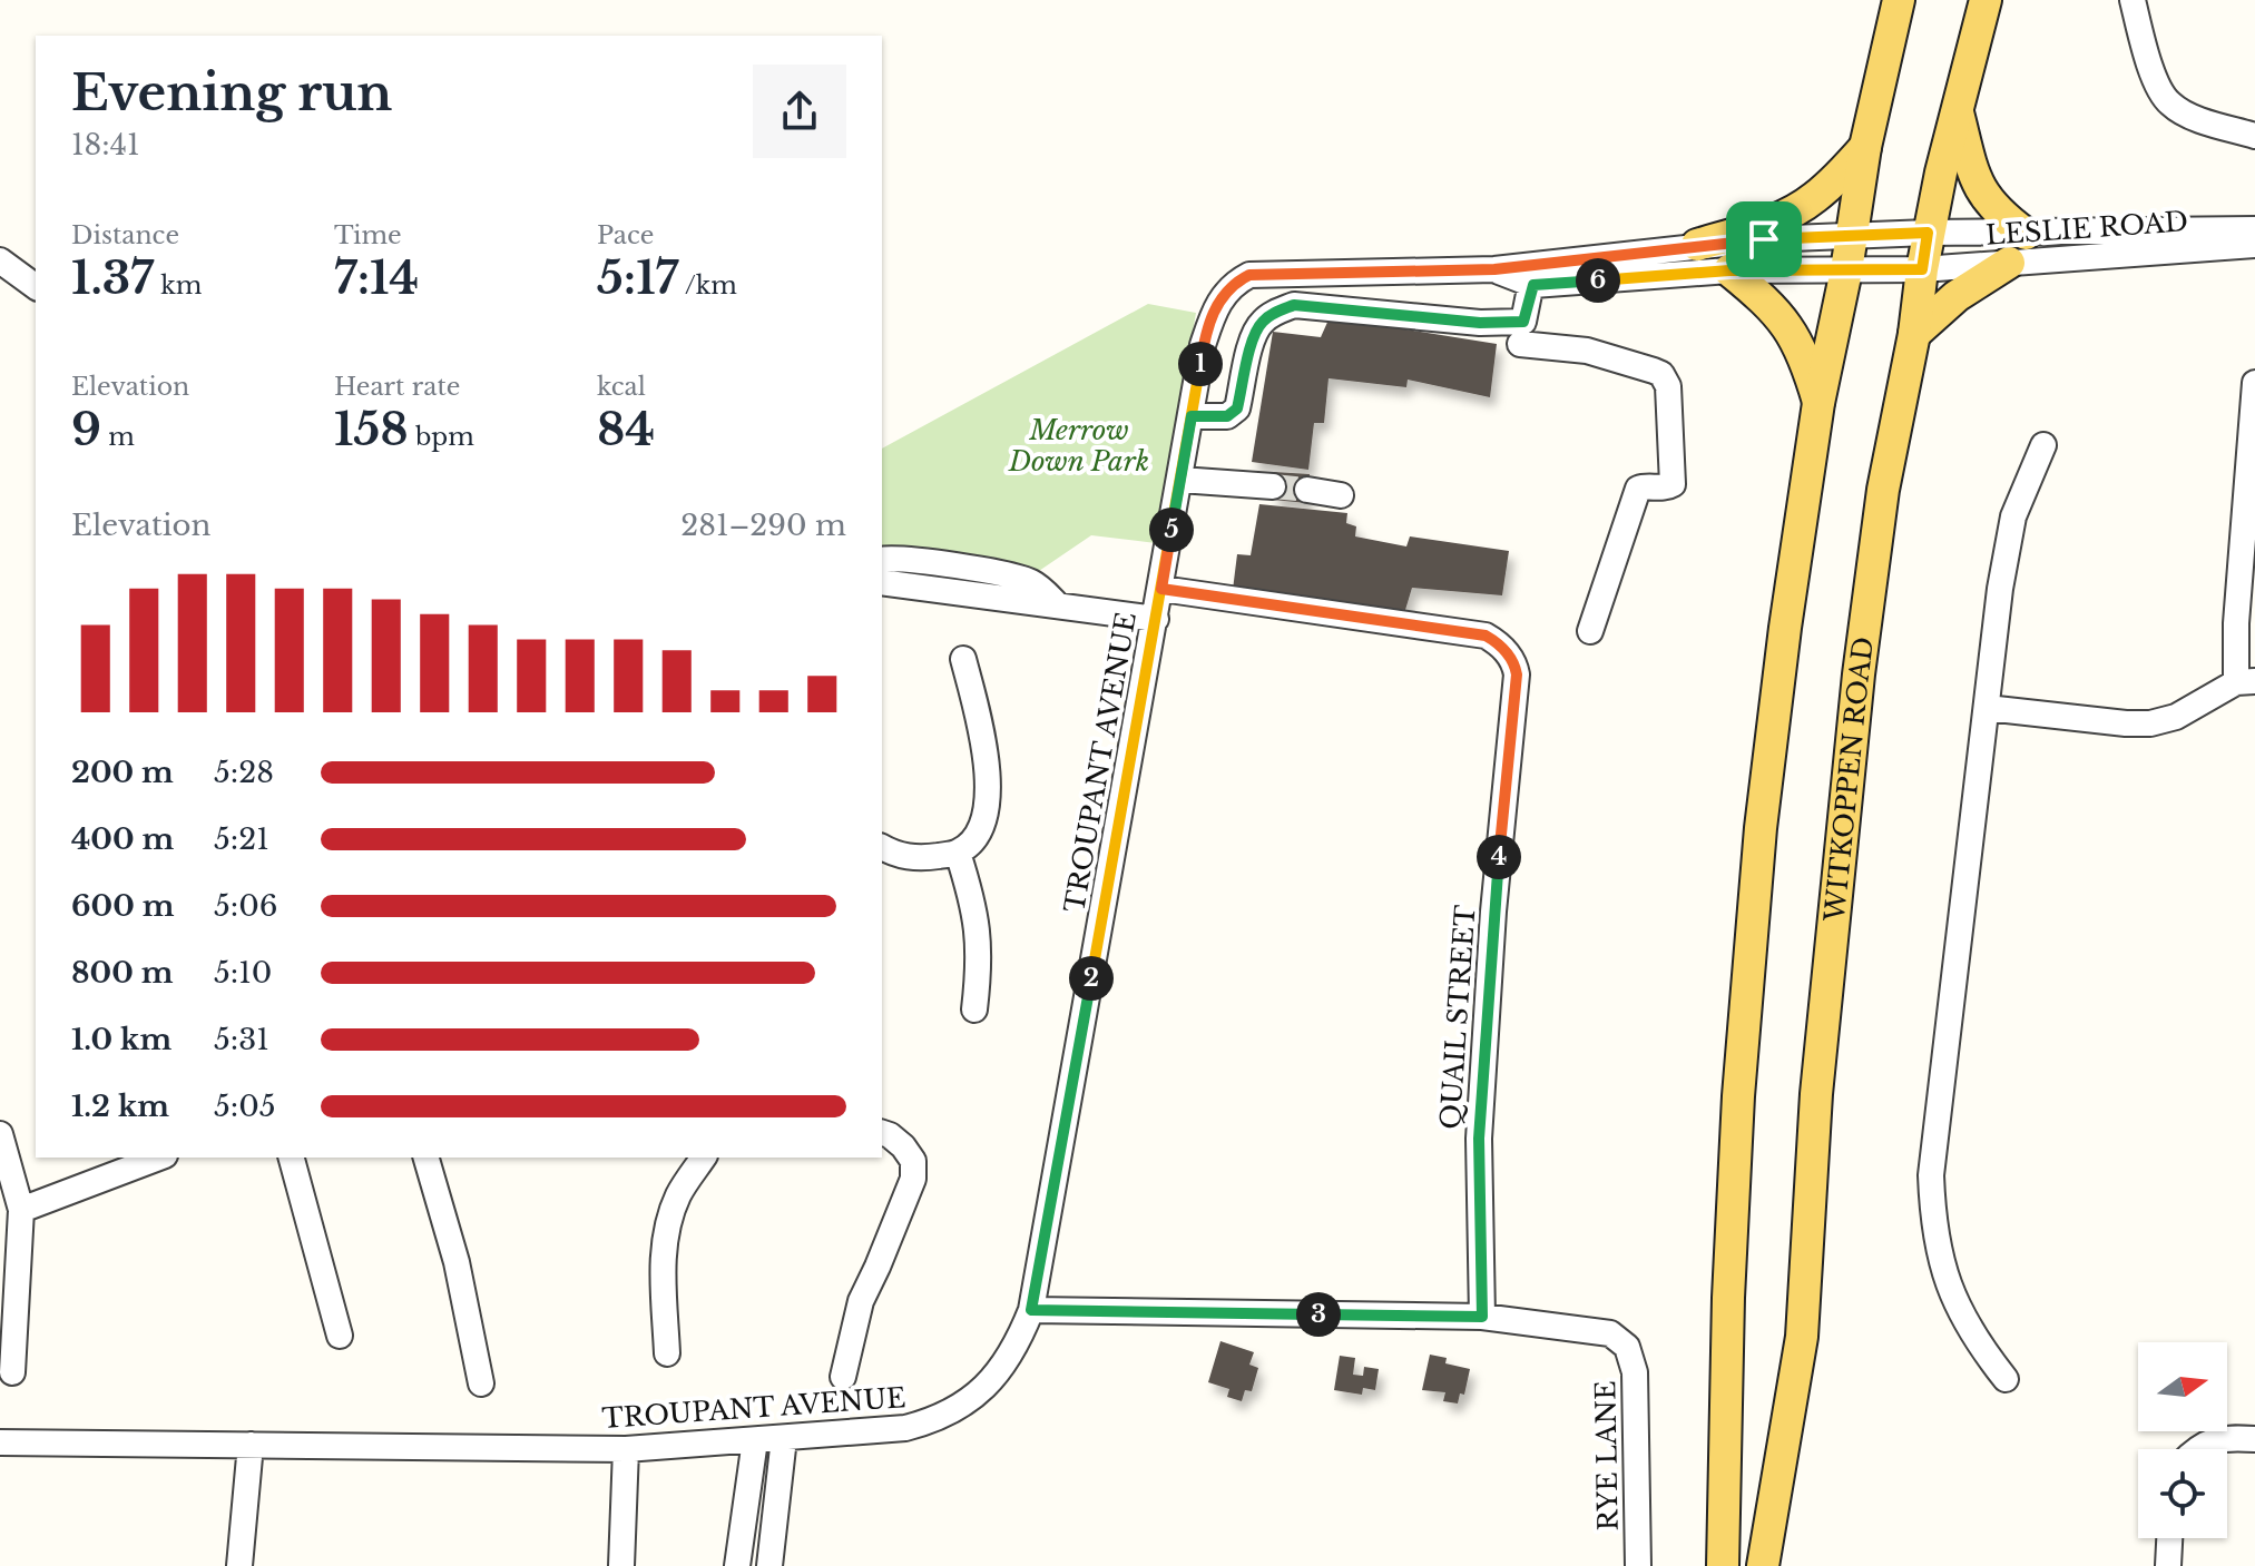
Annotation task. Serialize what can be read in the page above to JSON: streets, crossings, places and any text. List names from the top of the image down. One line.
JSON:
{"streets":{"main road":["WITKOPPEN ROAD"],"street":["LESLIE ROAD","TROUPANT AVENUE","QUAIL STREET","RYE LANE"]},"crossings":[["LESLIE ROAD","WITKOPPEN ROAD"],["TROUPANT AVENUE","QUAIL STREET"],["QUAIL STREET","RYE LANE"]],"parks":["Merrow Down Park"],"north":"right","page":{"heading":["Evening run","18:41"],"stats":[["Distance","1.37 km"],["Time","7:14"],["Pace","5:17 /km"],["Elevation","9 m"],["Heart rate","158 bpm"],["kcal","84"]],"pins":["6","1","5","4","2","3"],"chart":["Elevation","281–290 m"],"list":[{"name":"200 m","note":"5:28"},{"name":"400 m","note":"5:21"},{"name":"600 m","note":"5:06"},{"name":"800 m","note":"5:10"},{"name":"1.0 km","note":"5:31"},{"name":"1.2 km","note":"5:05"}]}}
